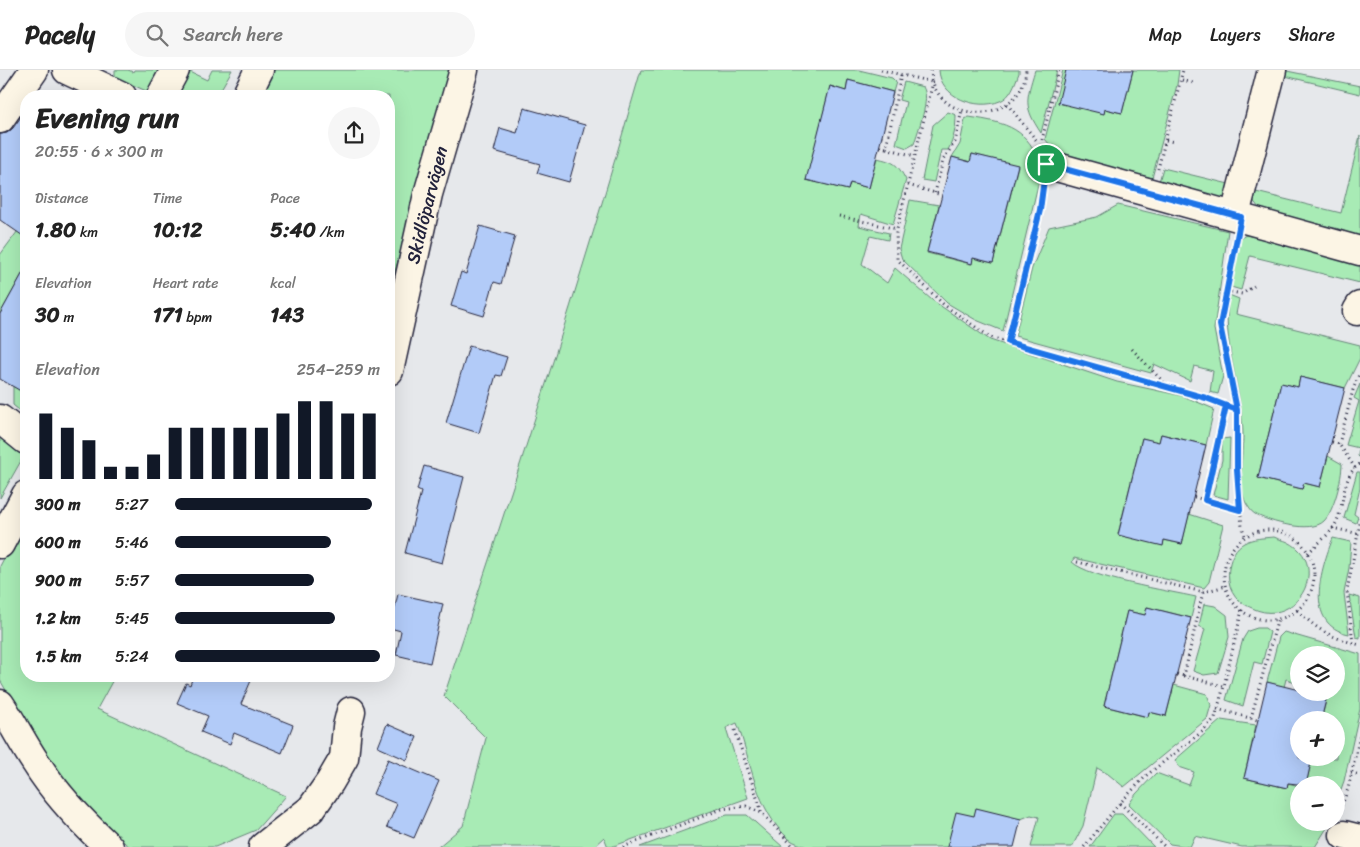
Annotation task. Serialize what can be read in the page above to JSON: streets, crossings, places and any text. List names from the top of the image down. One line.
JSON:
{"streets":{"street":["Skidlöparvägen"]},"page":{"header":"Pacely","search":"Search here","nav":["Map","Layers","Share"],"heading":["Evening run","20:55 · 6 × 300 m"],"stats":[["Distance","1.80 km"],["Time","10:12"],["Pace","5:40 /km"],["Elevation","30 m"],["Heart rate","171 bpm"],["kcal","143"]],"chart":["Elevation","254–259 m"],"list":[{"name":"300 m","note":"5:27"},{"name":"600 m","note":"5:46"},{"name":"900 m","note":"5:57"},{"name":"1.2 km","note":"5:45"},{"name":"1.5 km","note":"5:24"}],"map_buttons":["+","−"]}}
